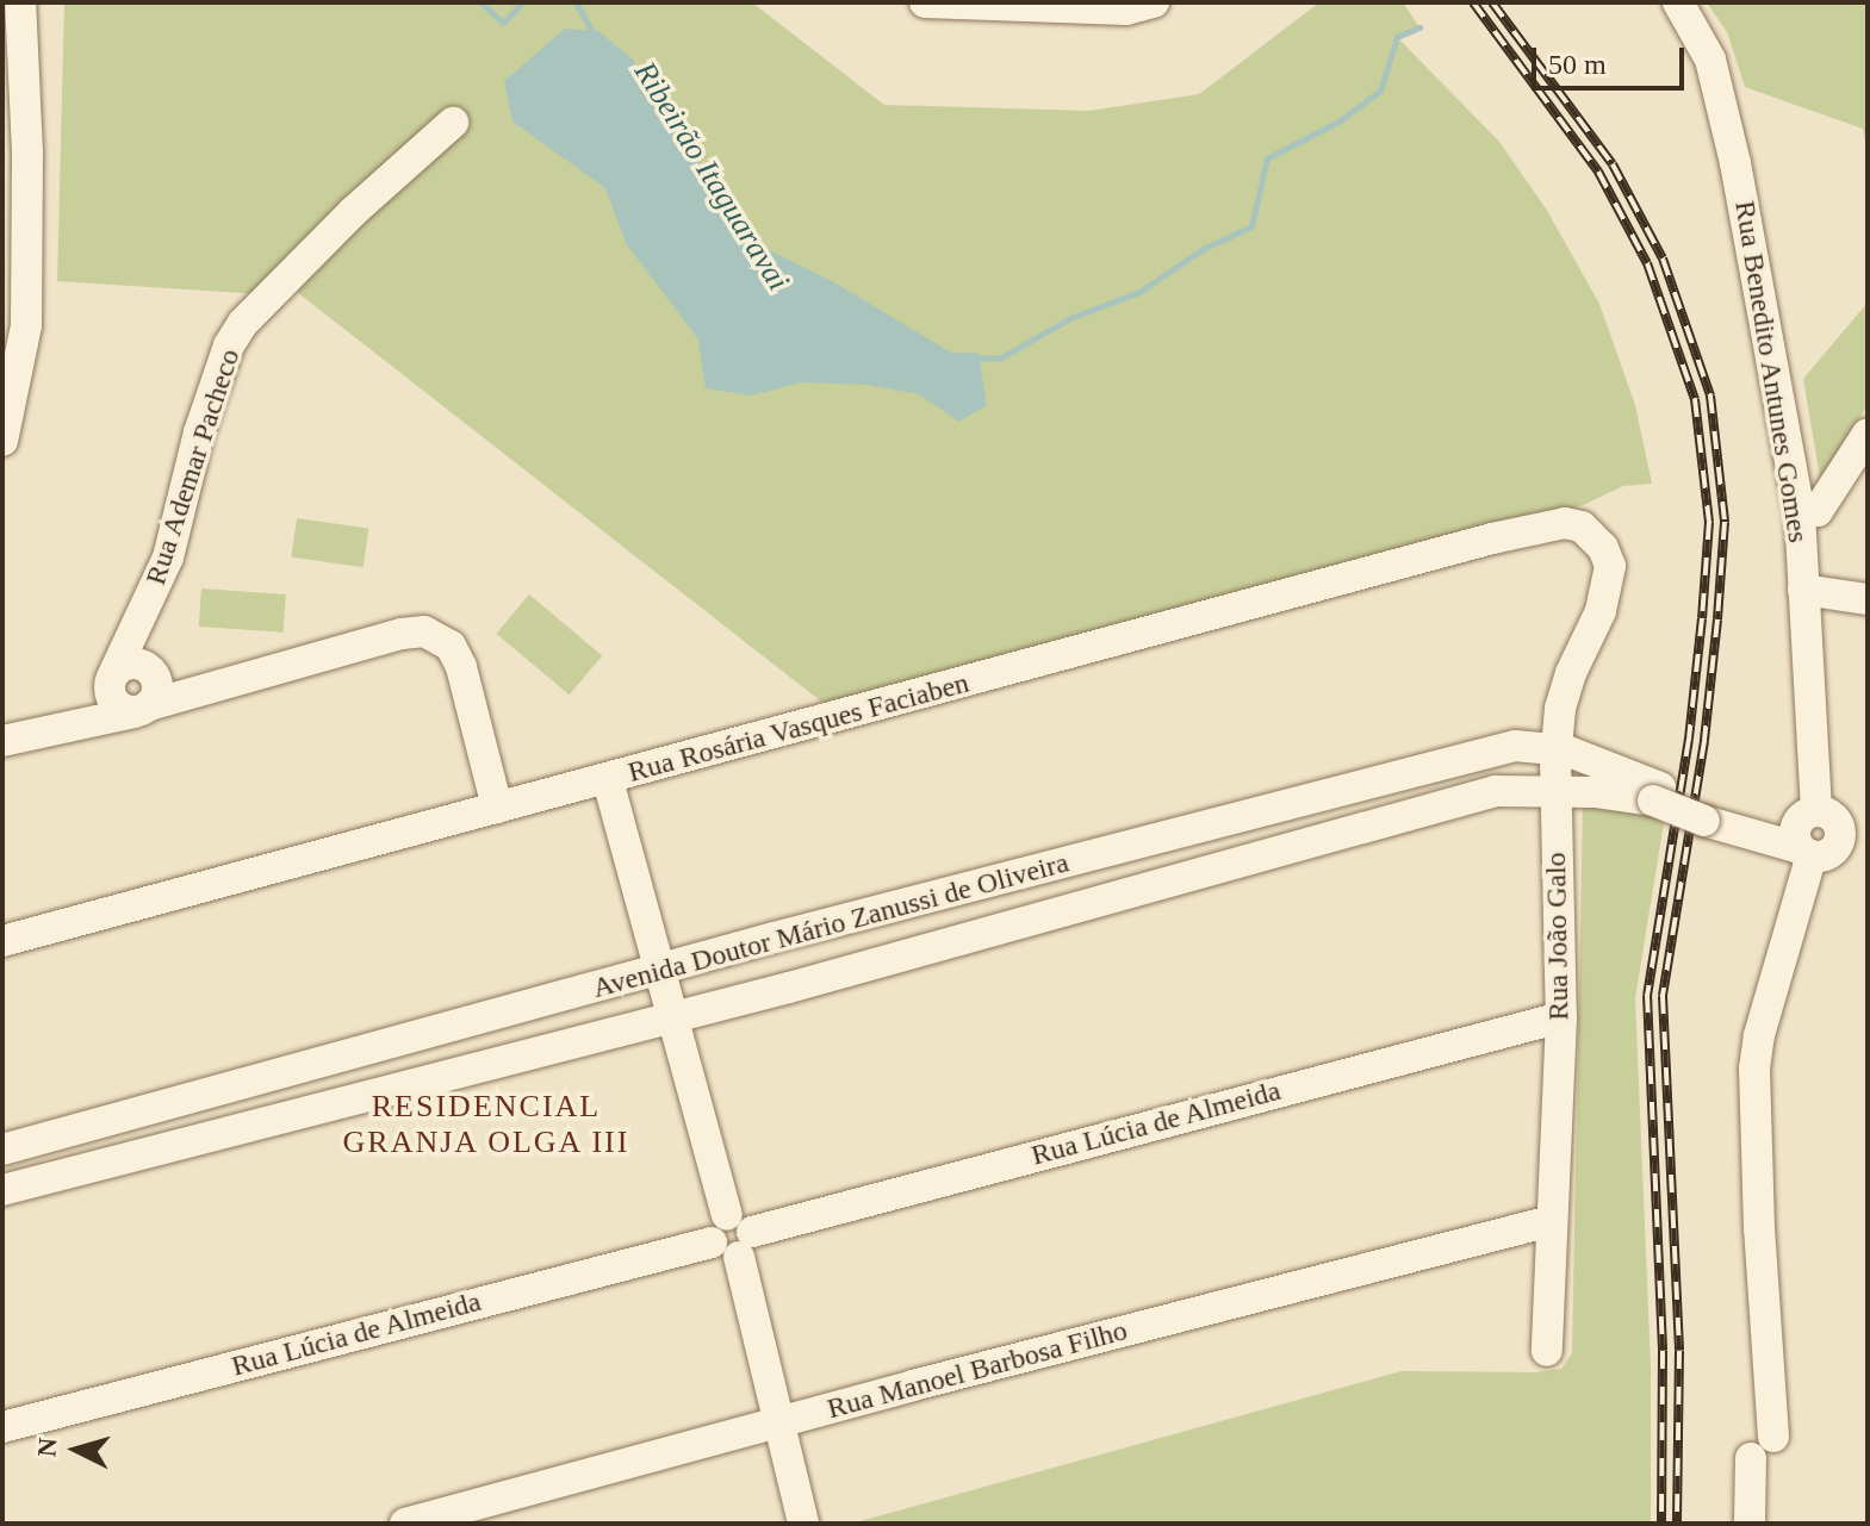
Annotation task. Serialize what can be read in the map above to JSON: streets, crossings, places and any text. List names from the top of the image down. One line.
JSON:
{"streets":{"street":["Rua Benedito Antunes Gomes","Rua Ademar Pacheco","Rua Rosária Vasques Faciaben","Avenida Doutor Mário Zanussi de Oliveira","Rua João Galo","Rua Lúcia de Almeida","Rua Manoel Barbosa Filho"]},"crossings":[["Rua Rosária Vasques Faciaben","Rua João Galo"],["Avenida Doutor Mário Zanussi de Oliveira","Rua João Galo"],["Rua João Galo","Rua Lúcia de Almeida"],["Rua João Galo","Rua Manoel Barbosa Filho"]],"districts":["RESIDENCIAL GRANJA OLGA III"],"water":["Ribeirão Itaguaravai"],"scale_bar":"50 m","north":"left"}
